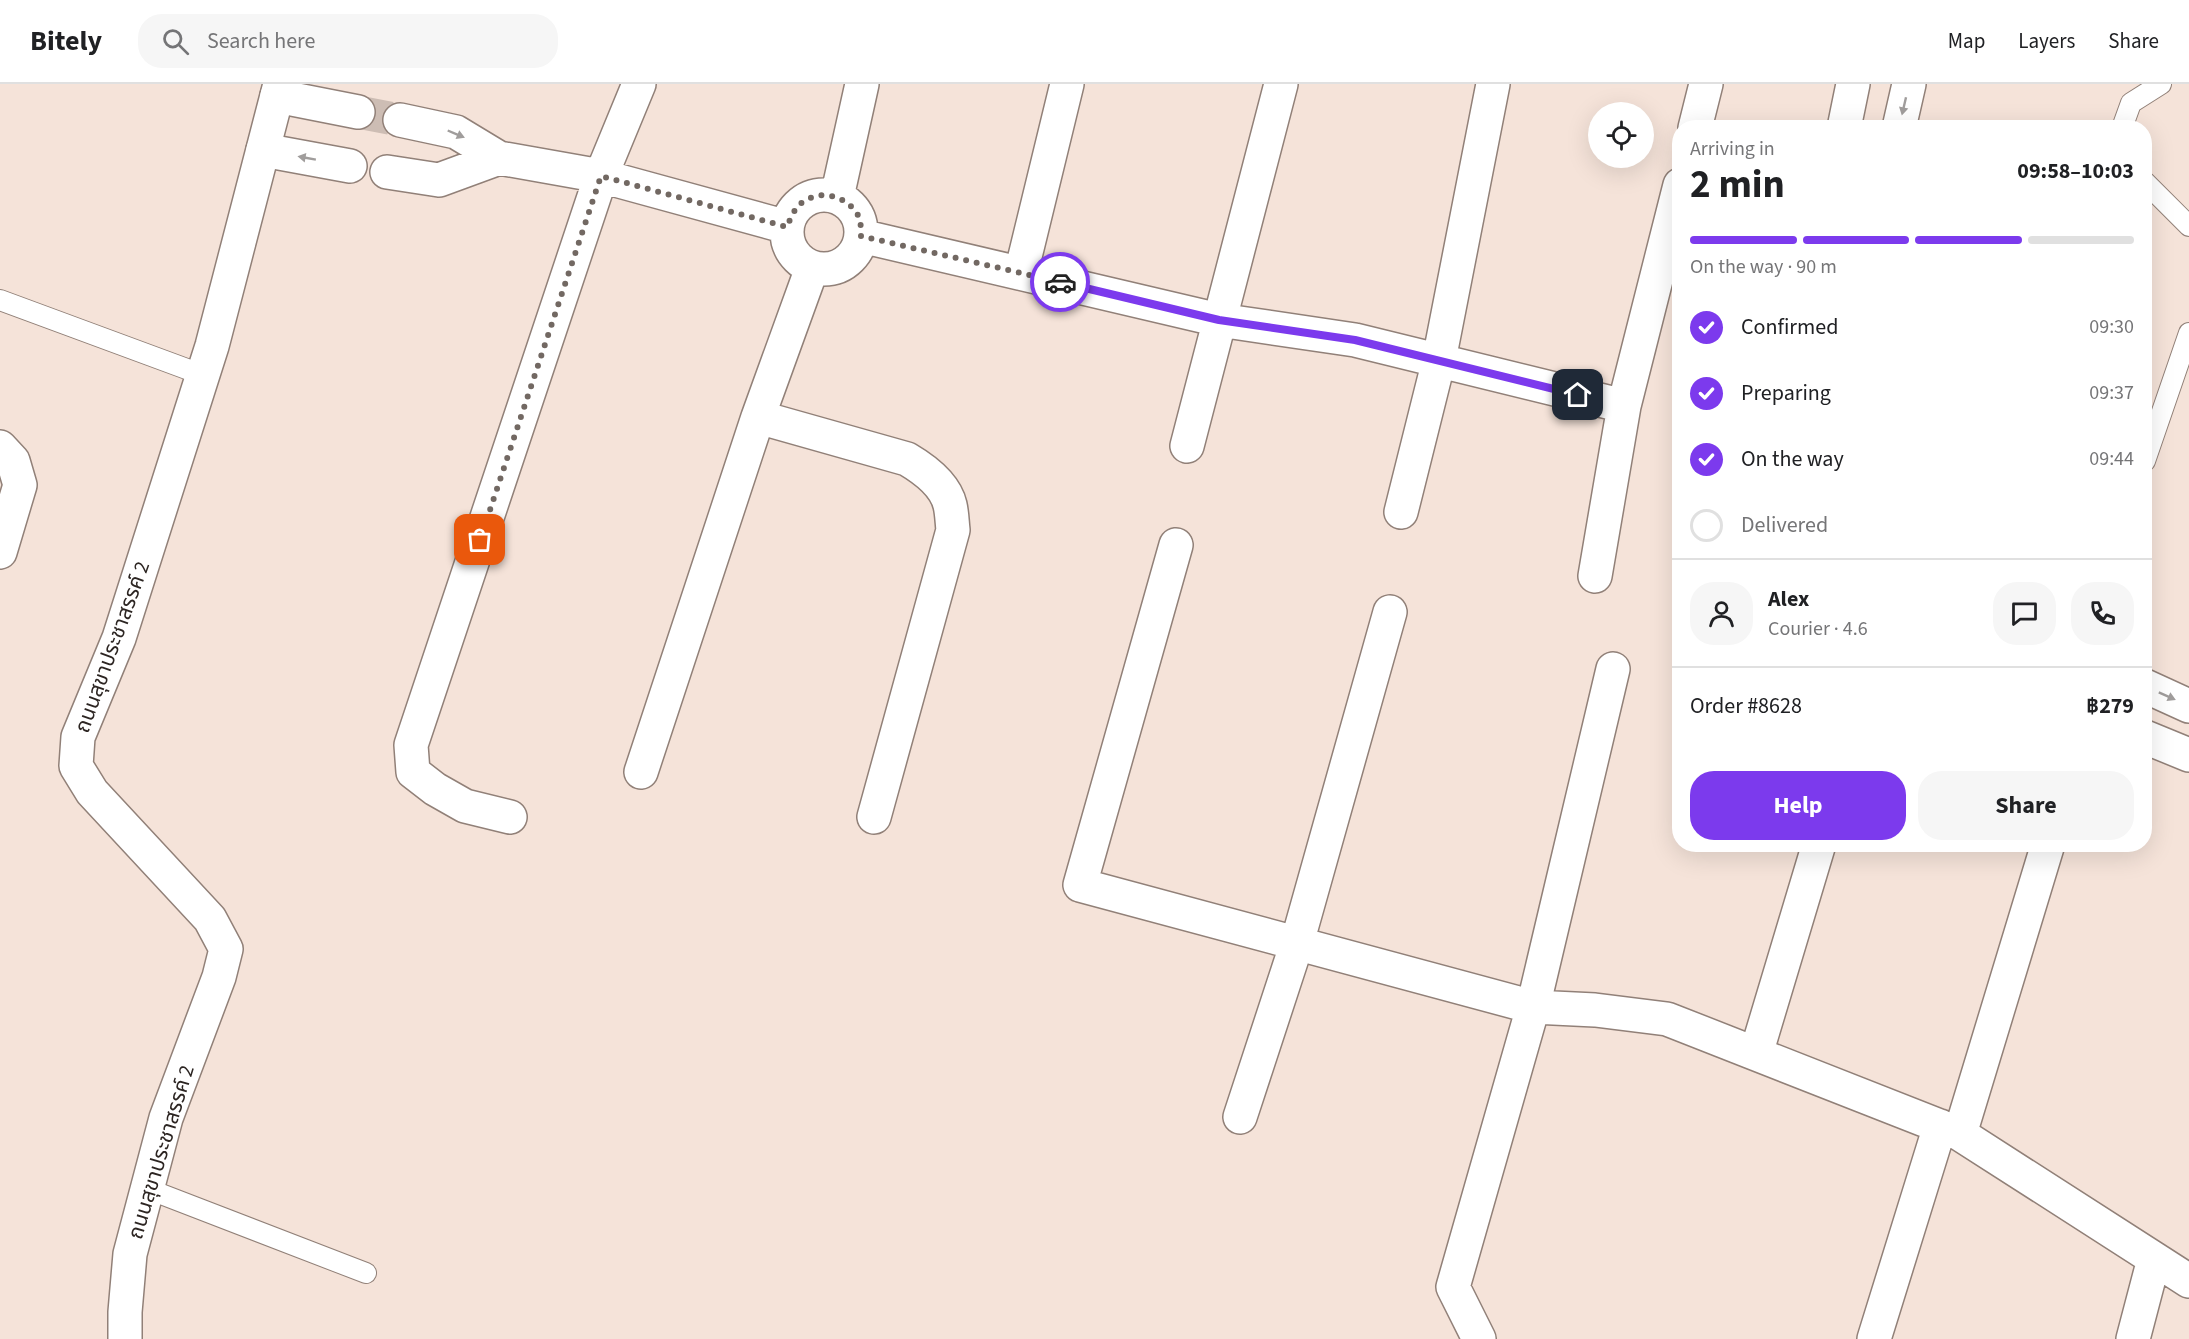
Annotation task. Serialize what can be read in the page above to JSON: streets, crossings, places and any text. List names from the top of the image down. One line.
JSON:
{"streets":{"street":["ถนนสุขาประชาสรรค์ 2"]},"page":{"header":"Bitely","search":"Search here","nav":["Map","Layers","Share"],"heading":["2 min","Arriving in","09:58–10:03"],"panel":["Alex","Courier · 4.6","Order #8628","฿279"],"bar":"On the way · 90 m","list":[["Confirmed","09:30"],["Preparing","09:37"],["On the way","09:44"],"Delivered"],"buttons":["Help","Share"]}}
